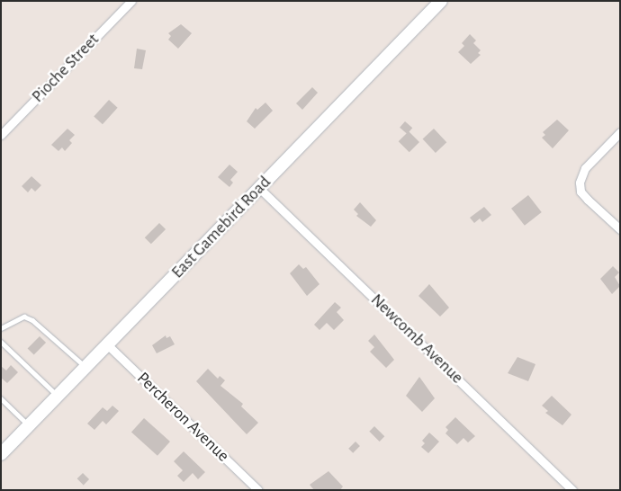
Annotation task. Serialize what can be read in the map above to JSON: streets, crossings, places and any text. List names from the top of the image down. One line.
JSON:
{"streets":{"main road":["East Gamebird Road"],"street":["Pioche Street","Newcomb Avenue","Percheron Avenue"]},"crossings":[["East Gamebird Road","Newcomb Avenue"],["East Gamebird Road","Percheron Avenue"]]}
